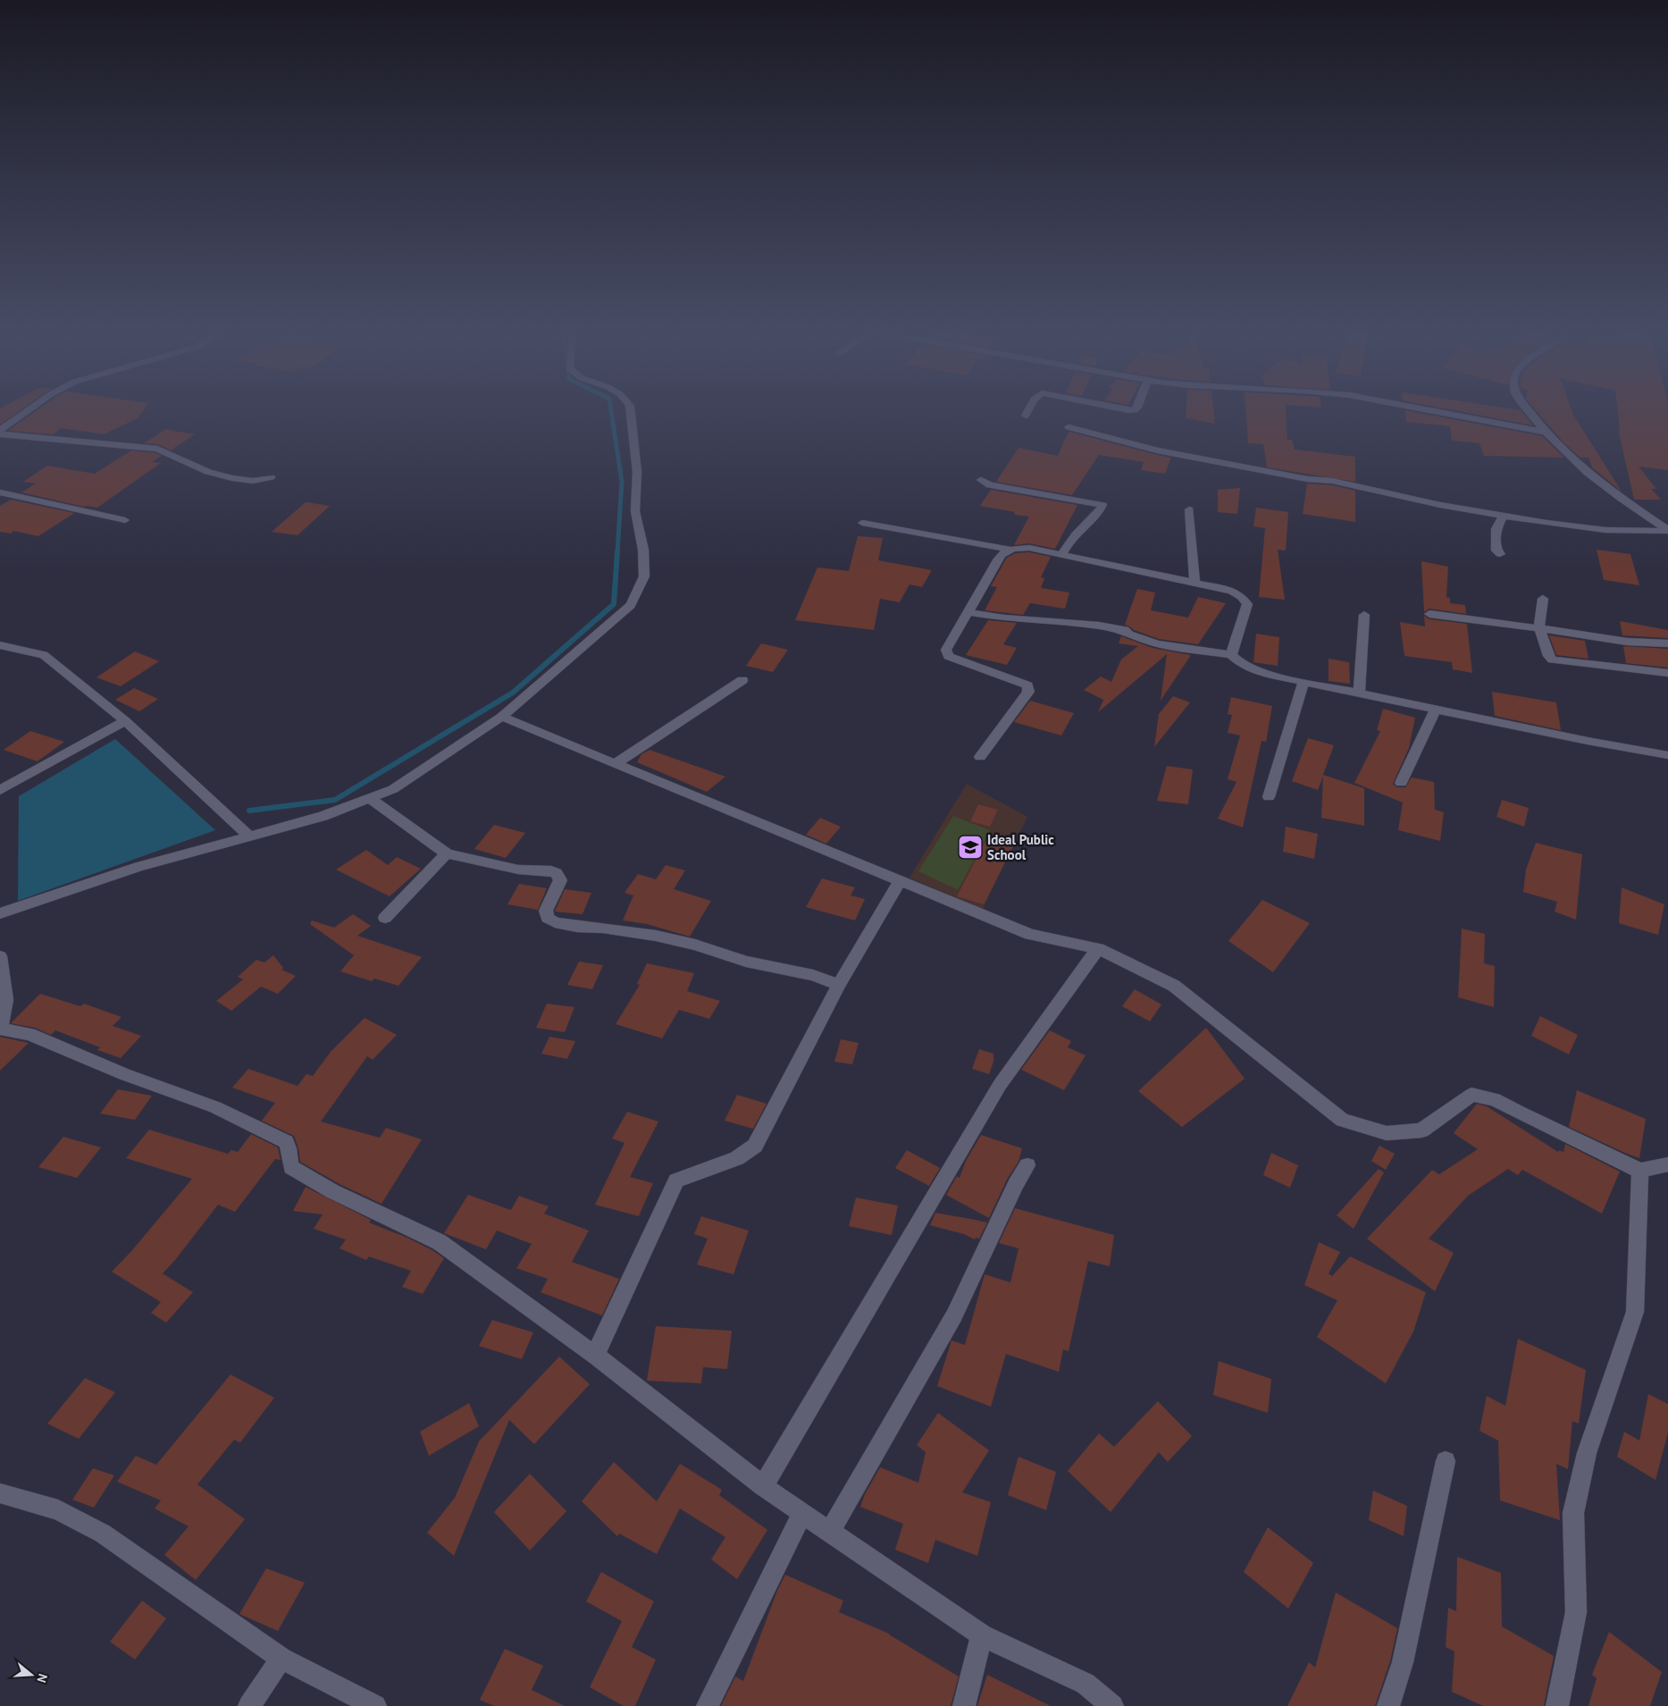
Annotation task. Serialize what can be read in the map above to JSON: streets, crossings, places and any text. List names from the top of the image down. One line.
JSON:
{"places":{"school or university":["Ideal Public School"]},"north":"right"}
